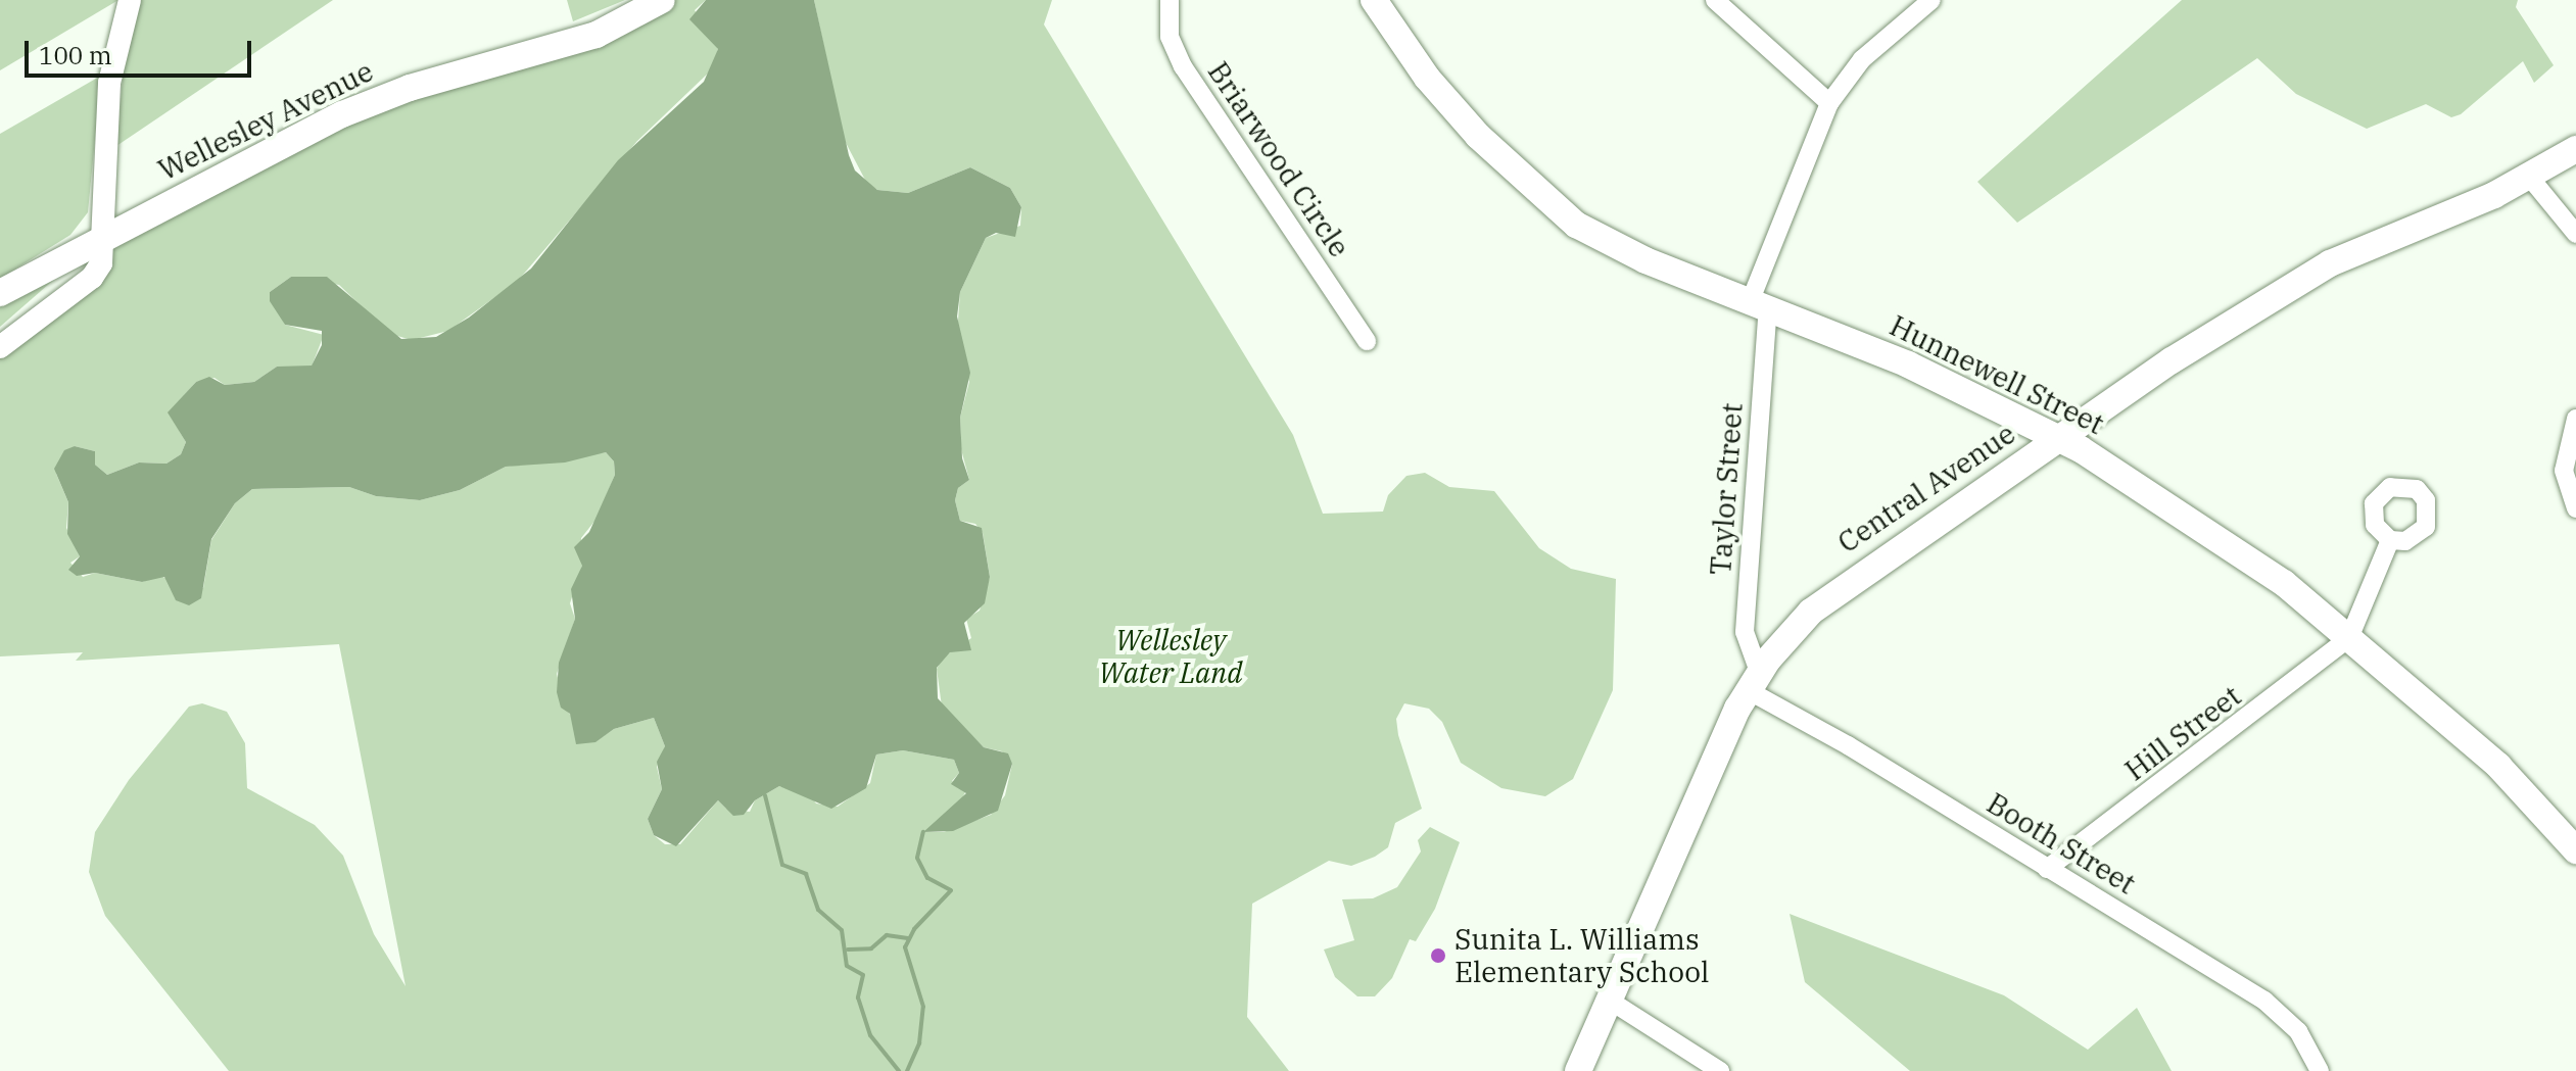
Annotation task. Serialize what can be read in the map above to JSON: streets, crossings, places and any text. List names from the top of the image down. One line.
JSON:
{"streets":{"main road":["Wellesley Avenue","Hunnewell Street","Central Avenue"],"street":["Briarwood Circle","Taylor Street","Hill Street","Booth Street"]},"crossings":[["Hunnewell Street","Central Avenue"],["Hunnewell Street","Taylor Street"],["Hunnewell Street","Hill Street"],["Central Avenue","Taylor Street"],["Central Avenue","Booth Street"],["Taylor Street","Booth Street"],["Hill Street","Booth Street"]],"parks":["Wellesley Water Land"],"places":["Sunita L. Williams Elementary School"],"scale_bar":"100 m"}
